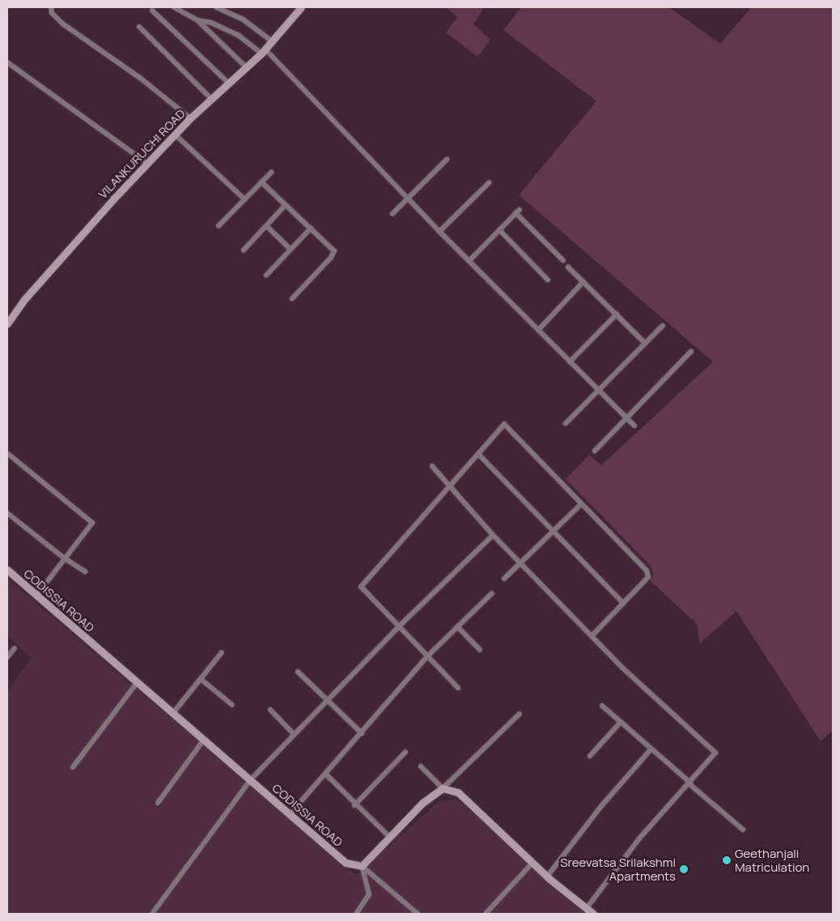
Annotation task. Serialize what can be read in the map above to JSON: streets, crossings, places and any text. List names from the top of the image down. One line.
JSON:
{"streets":{"street":["VILANKURUCHI ROAD","CODISSIA ROAD"]},"places":["Geethanjali Matriculation","Sreevatsa Srilakshmi Apartments"]}
